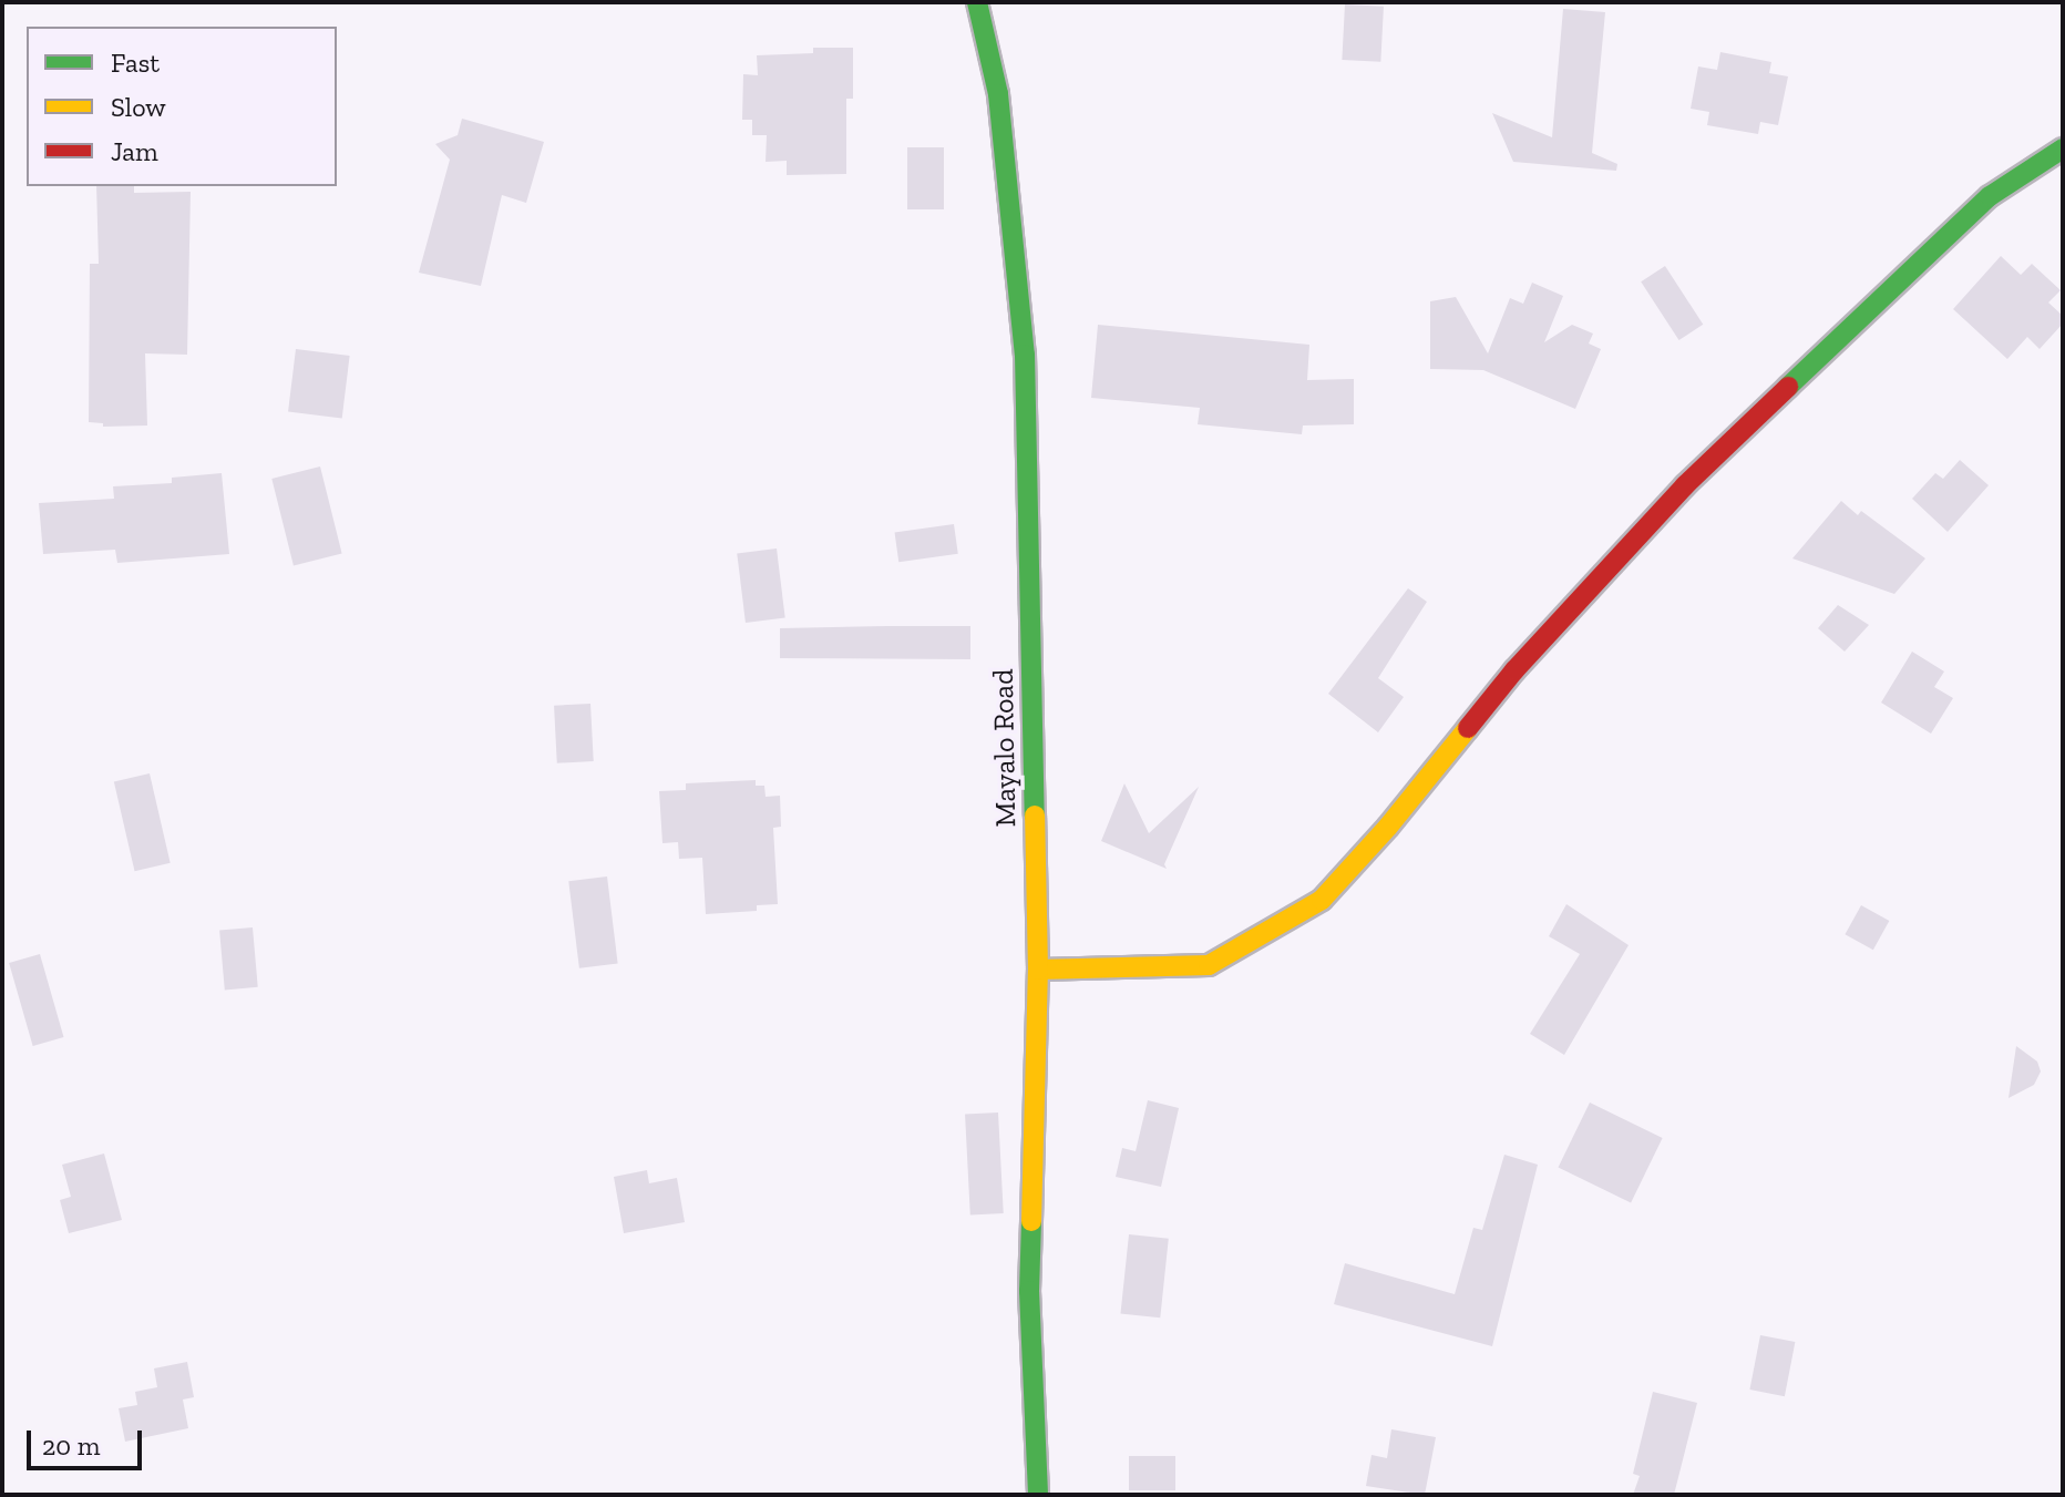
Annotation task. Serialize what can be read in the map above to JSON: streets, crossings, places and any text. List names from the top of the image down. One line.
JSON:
{"streets":{"street":["Mayalo Road"]},"legend":["Fast","Slow","Jam"],"scale_bar":"20 m"}
